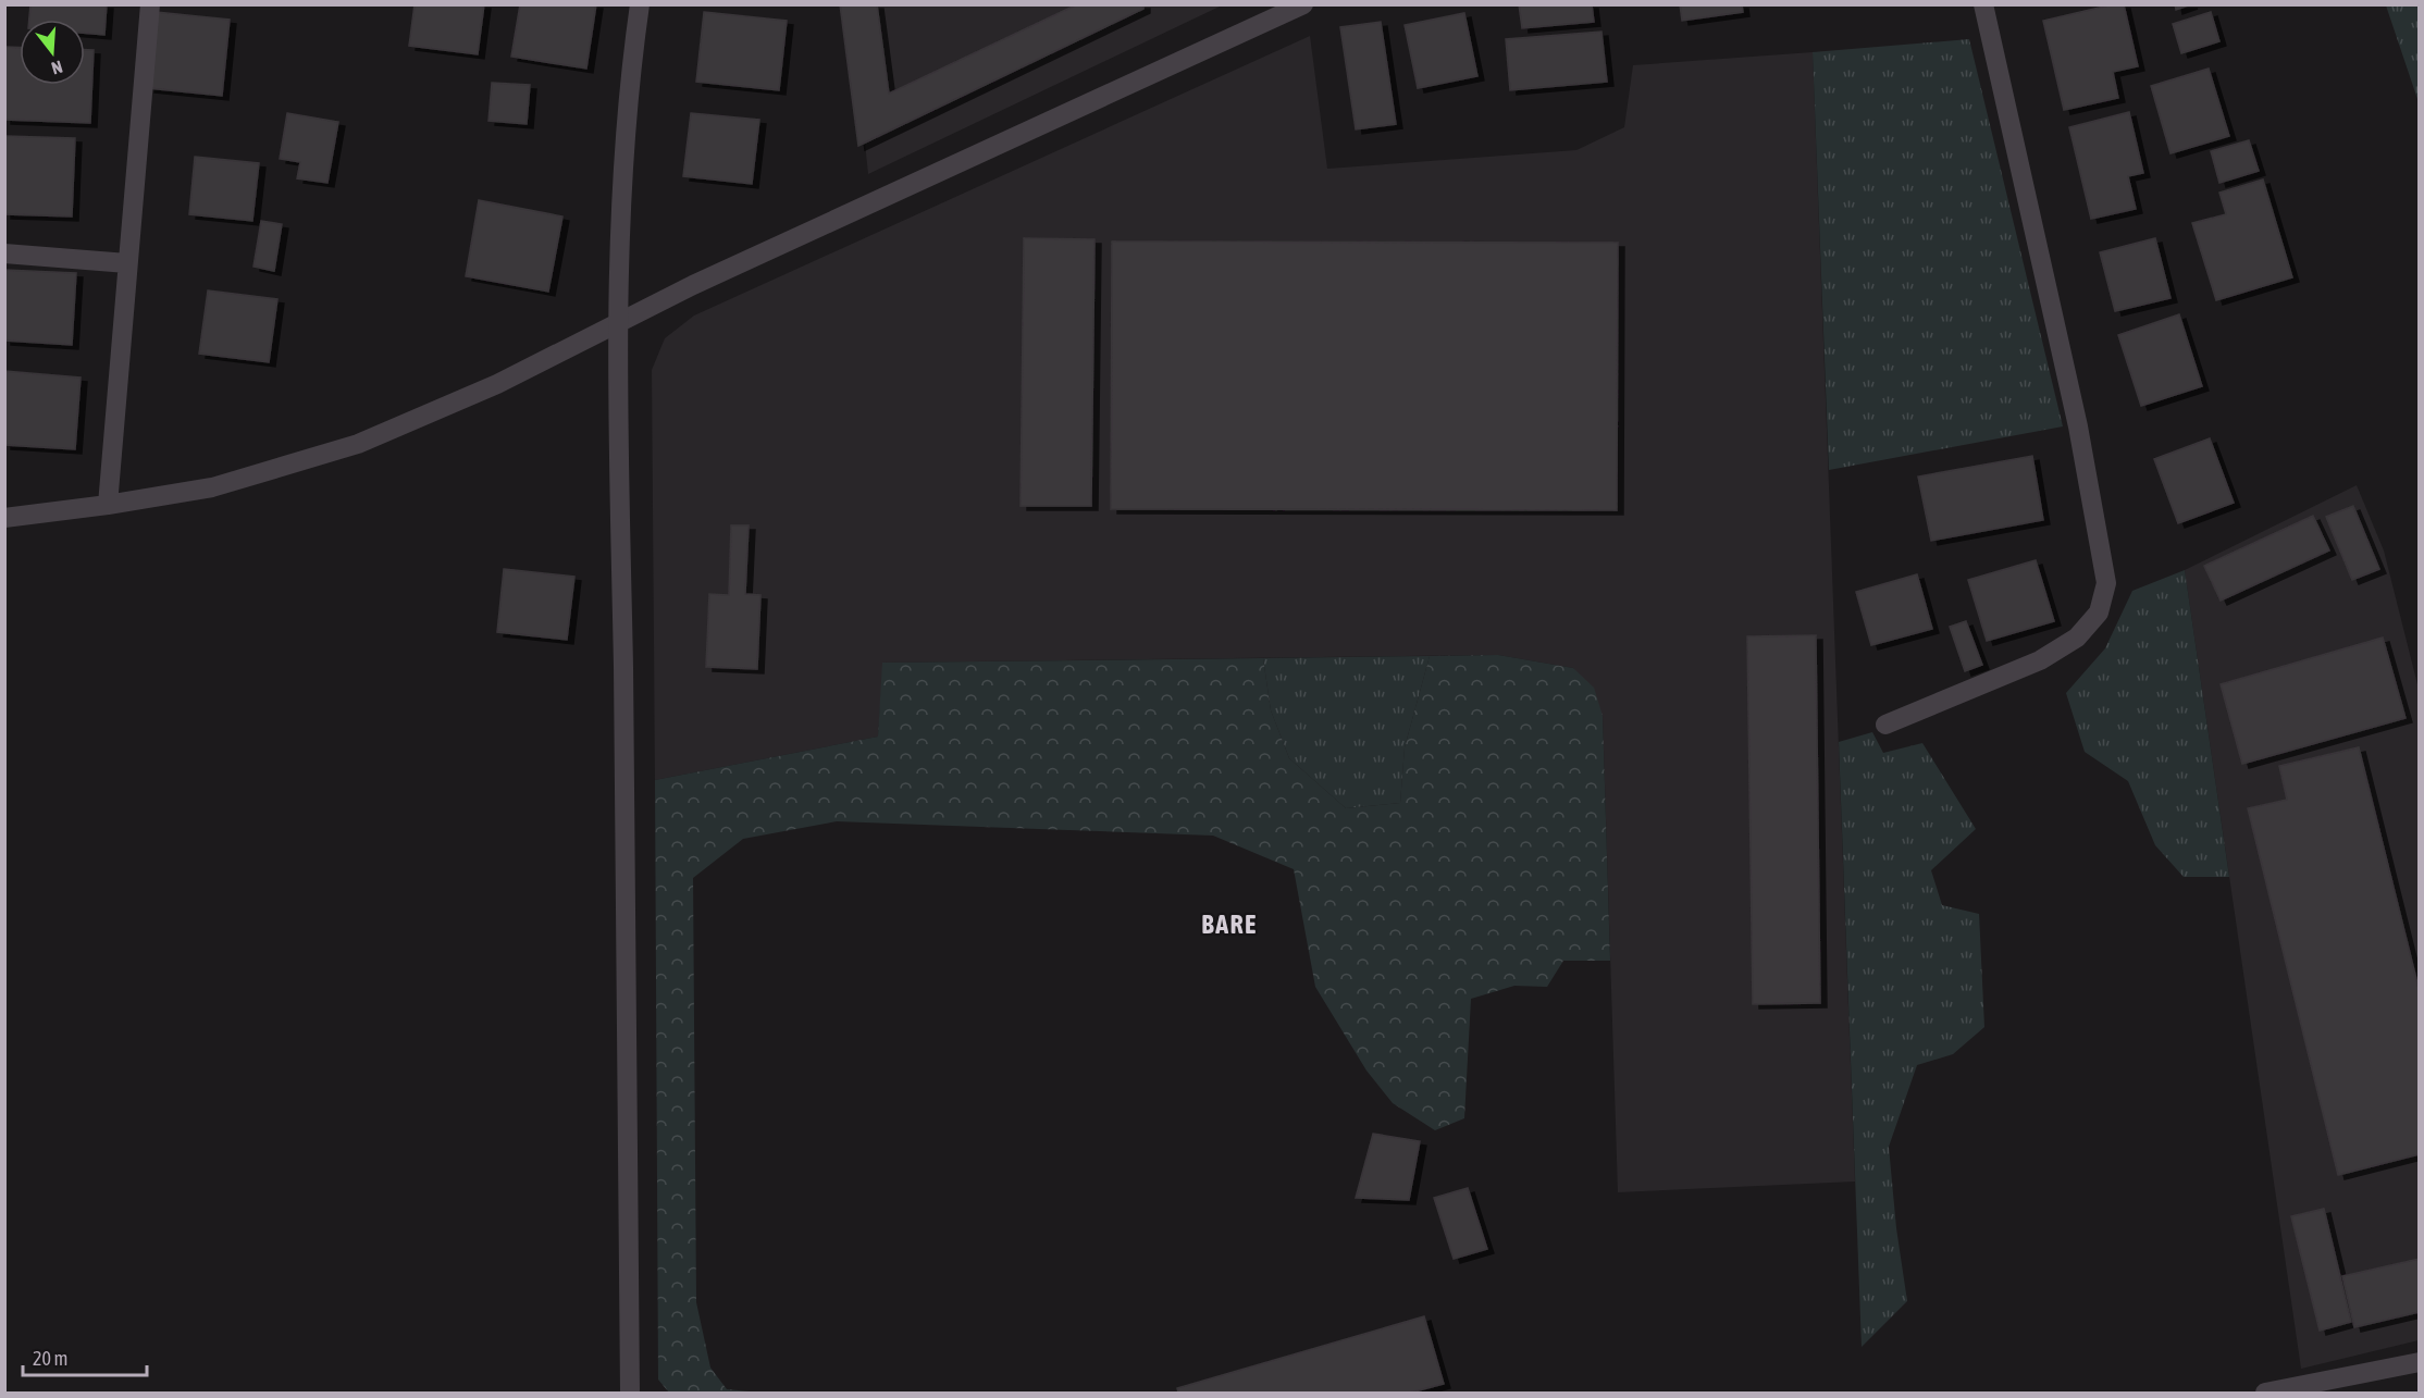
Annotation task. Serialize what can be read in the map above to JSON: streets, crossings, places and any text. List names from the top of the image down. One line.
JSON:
{"districts":["BARE"],"scale_bar":"20 m","north":"bottom"}
